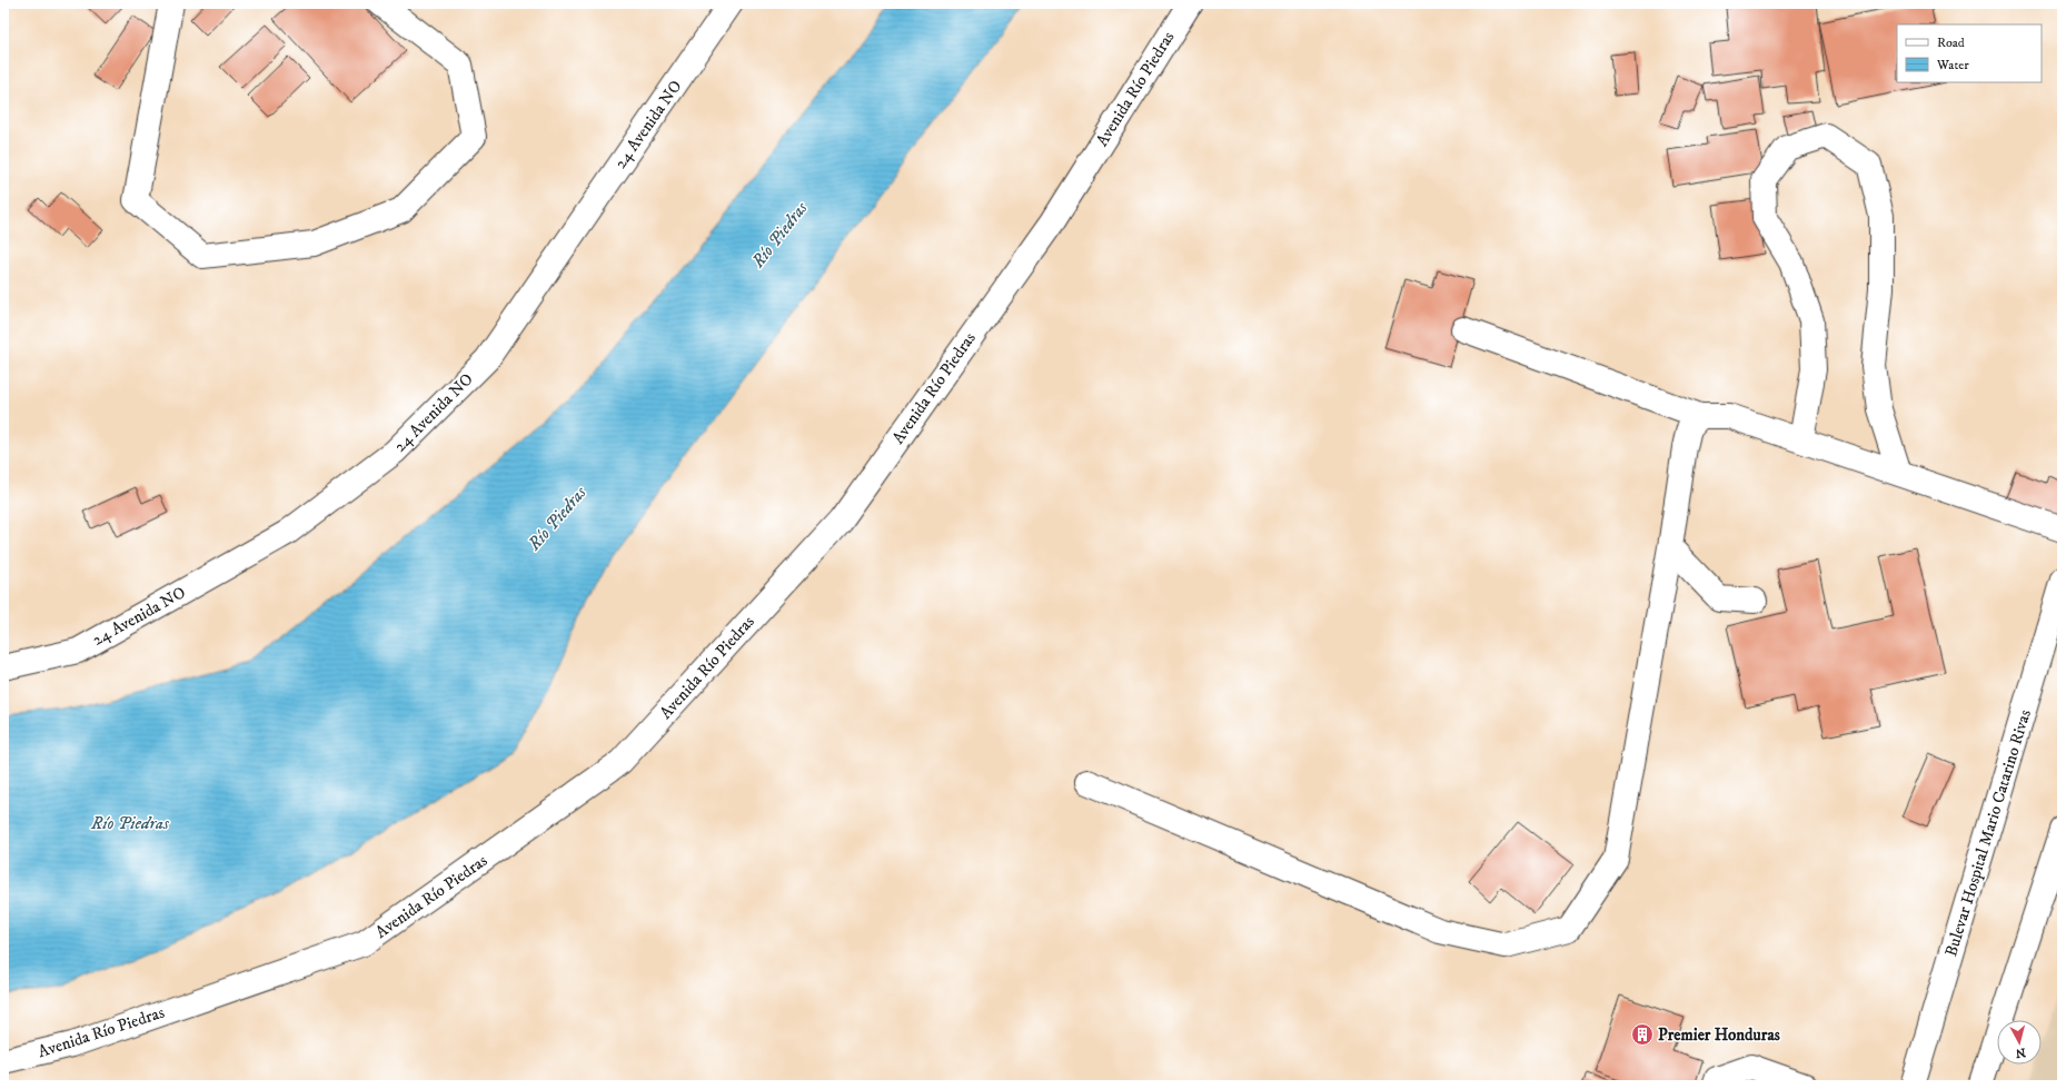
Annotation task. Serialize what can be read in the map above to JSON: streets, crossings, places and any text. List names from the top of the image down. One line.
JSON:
{"streets":{"street":["Avenida Río Piedras","24 Avenida NO","Bulevar Hospital Mario Catarino Rivas"]},"water":["Río Piedras"],"places":{"building":["Premier Honduras"]},"legend":["Road","Water"],"north":"bottom"}
